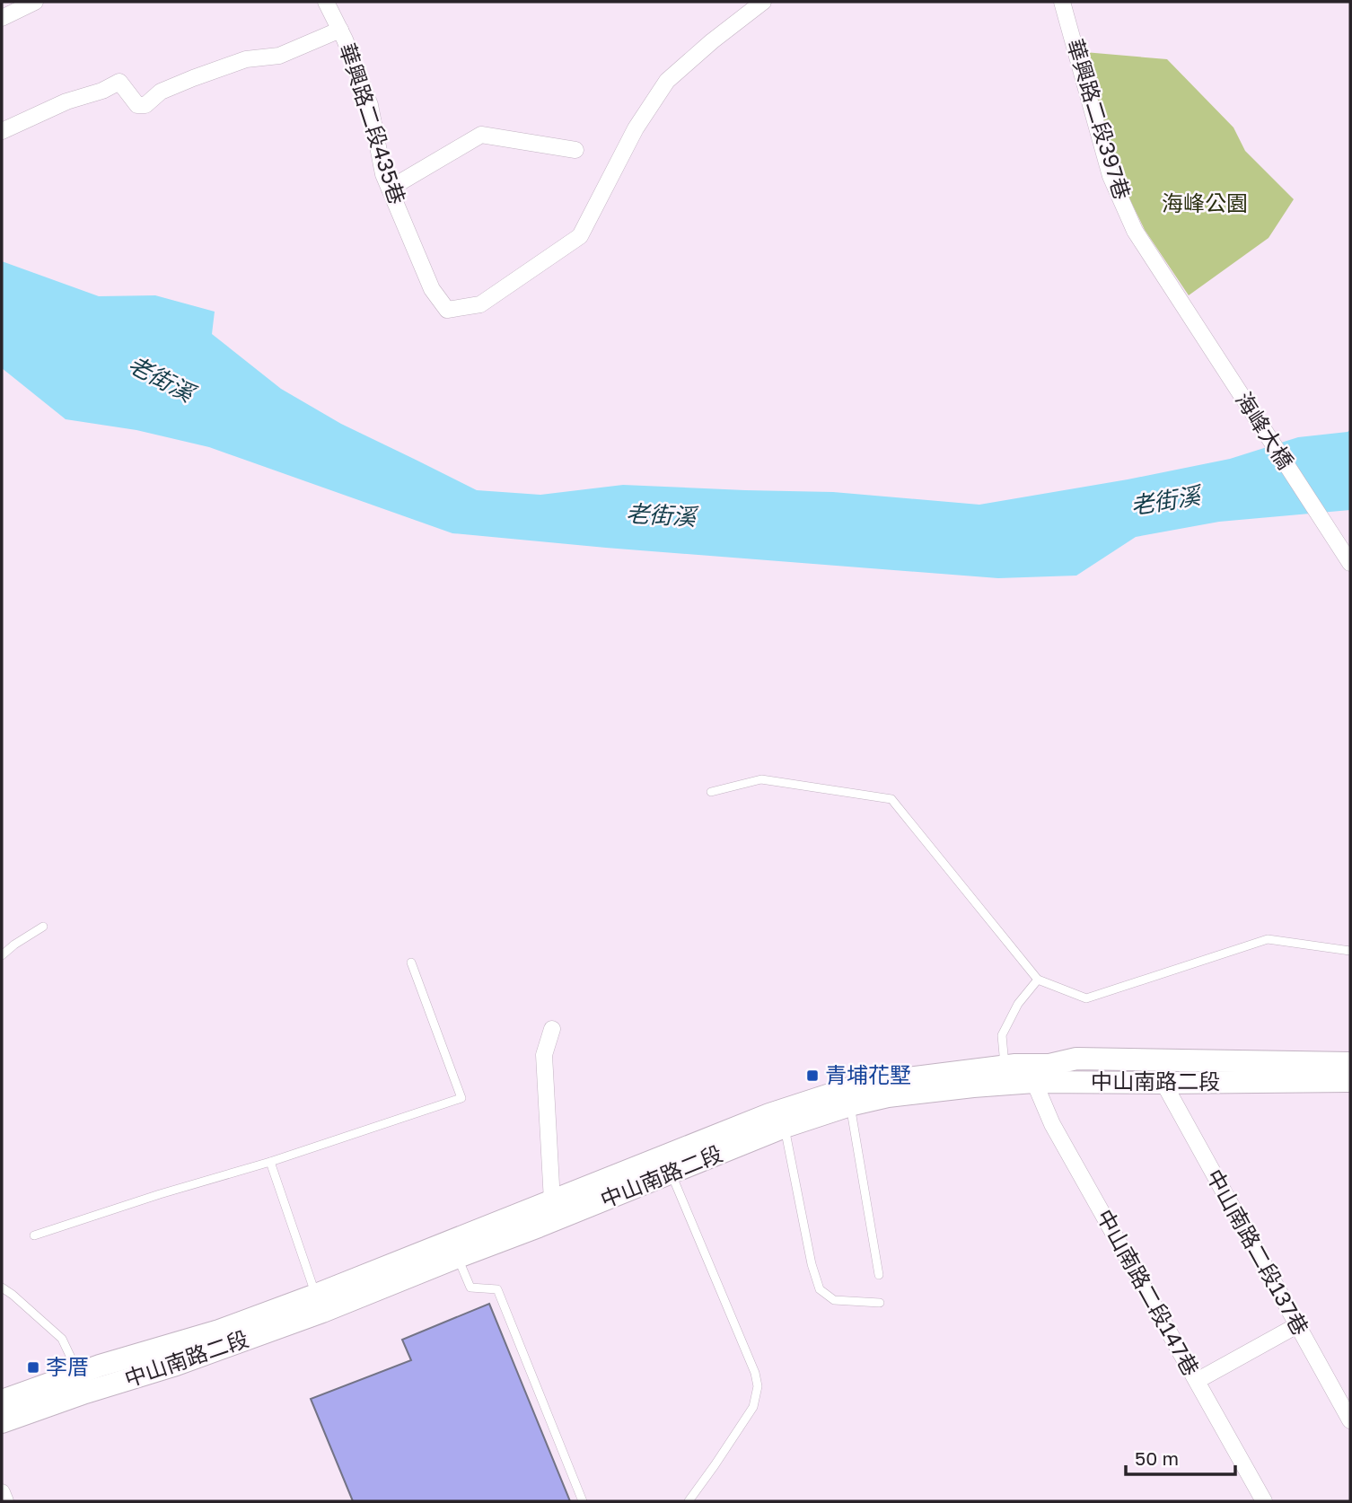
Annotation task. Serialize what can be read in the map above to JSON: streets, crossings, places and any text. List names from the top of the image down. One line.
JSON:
{"streets":{"main road":["中山南路二段"],"street":["華興路二段397巷","華興路二段435巷","海峰大橋","中山南路二段137巷","中山南路二段147巷"]},"crossings":[["華興路二段397巷","海峰大橋"],["中山南路二段","中山南路二段137巷"],["中山南路二段","中山南路二段147巷"]],"water":["老街溪"],"parks":["海峰公園"],"places":{"transit":["青埔花墅","李厝"]},"scale_bar":"50 m"}
